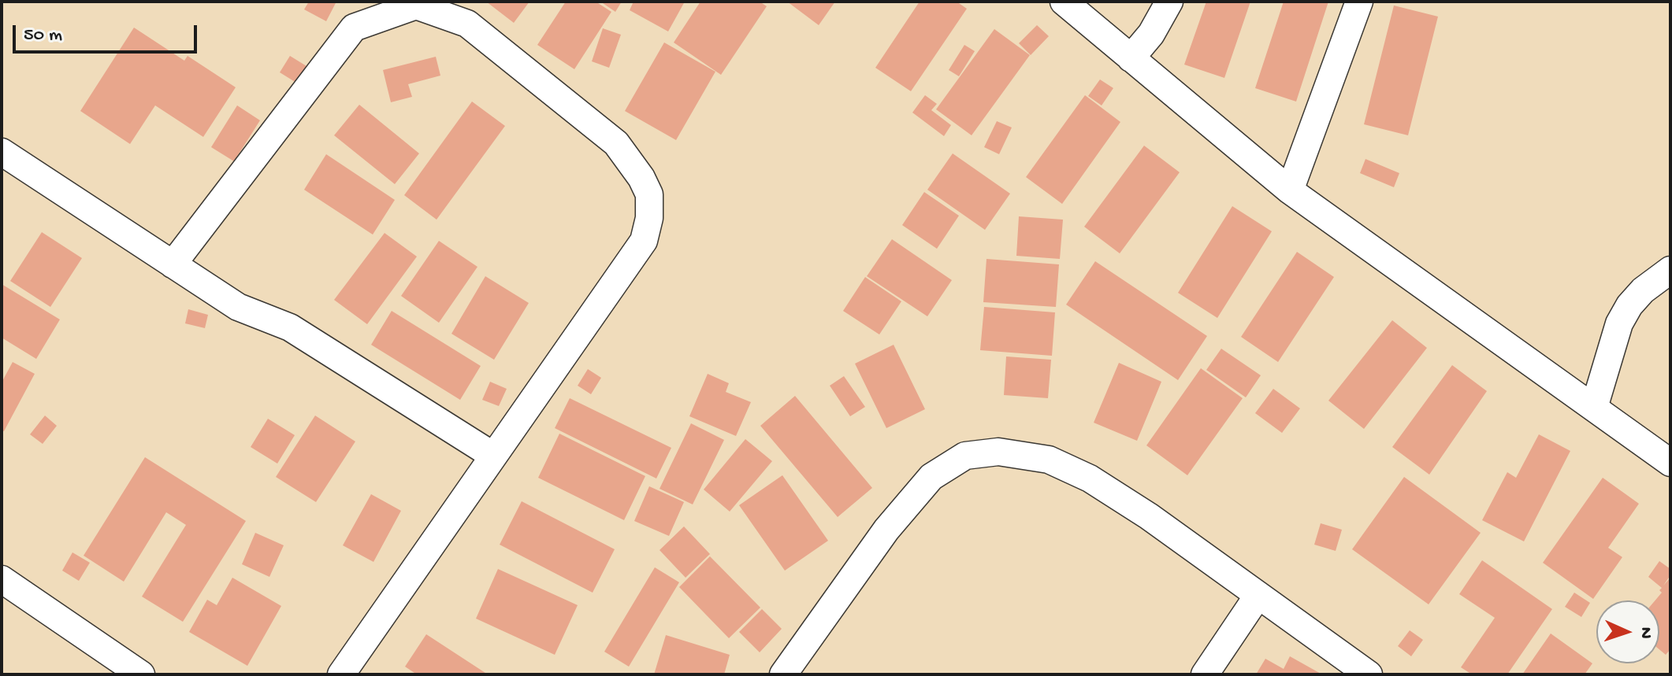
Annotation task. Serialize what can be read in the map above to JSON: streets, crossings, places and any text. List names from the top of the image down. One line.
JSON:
{"scale_bar":"50 m","north":"right"}
